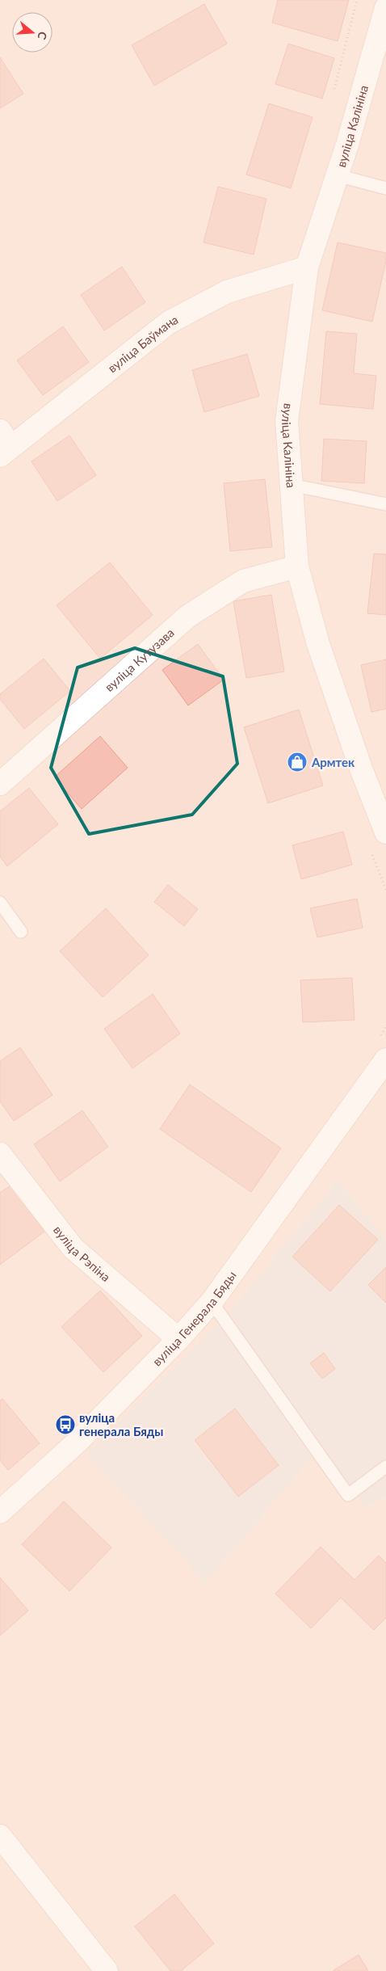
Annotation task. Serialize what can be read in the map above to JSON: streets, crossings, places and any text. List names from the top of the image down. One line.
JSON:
{"streets":{"street":["вуліца Калініна","вуліца Баўмана","вуліца Кутузава","вуліца Рэпіна","вуліца Генерала Бяды"]},"crossings":[["вуліца Калініна","вуліца Баўмана"],["вуліца Калініна","вуліца Кутузава"],["вуліца Рэпіна","вуліца Генерала Бяды"]],"places":{"shop":["Армтек"],"bus stop":["вуліца генерала Бяды"]},"north":"right"}
